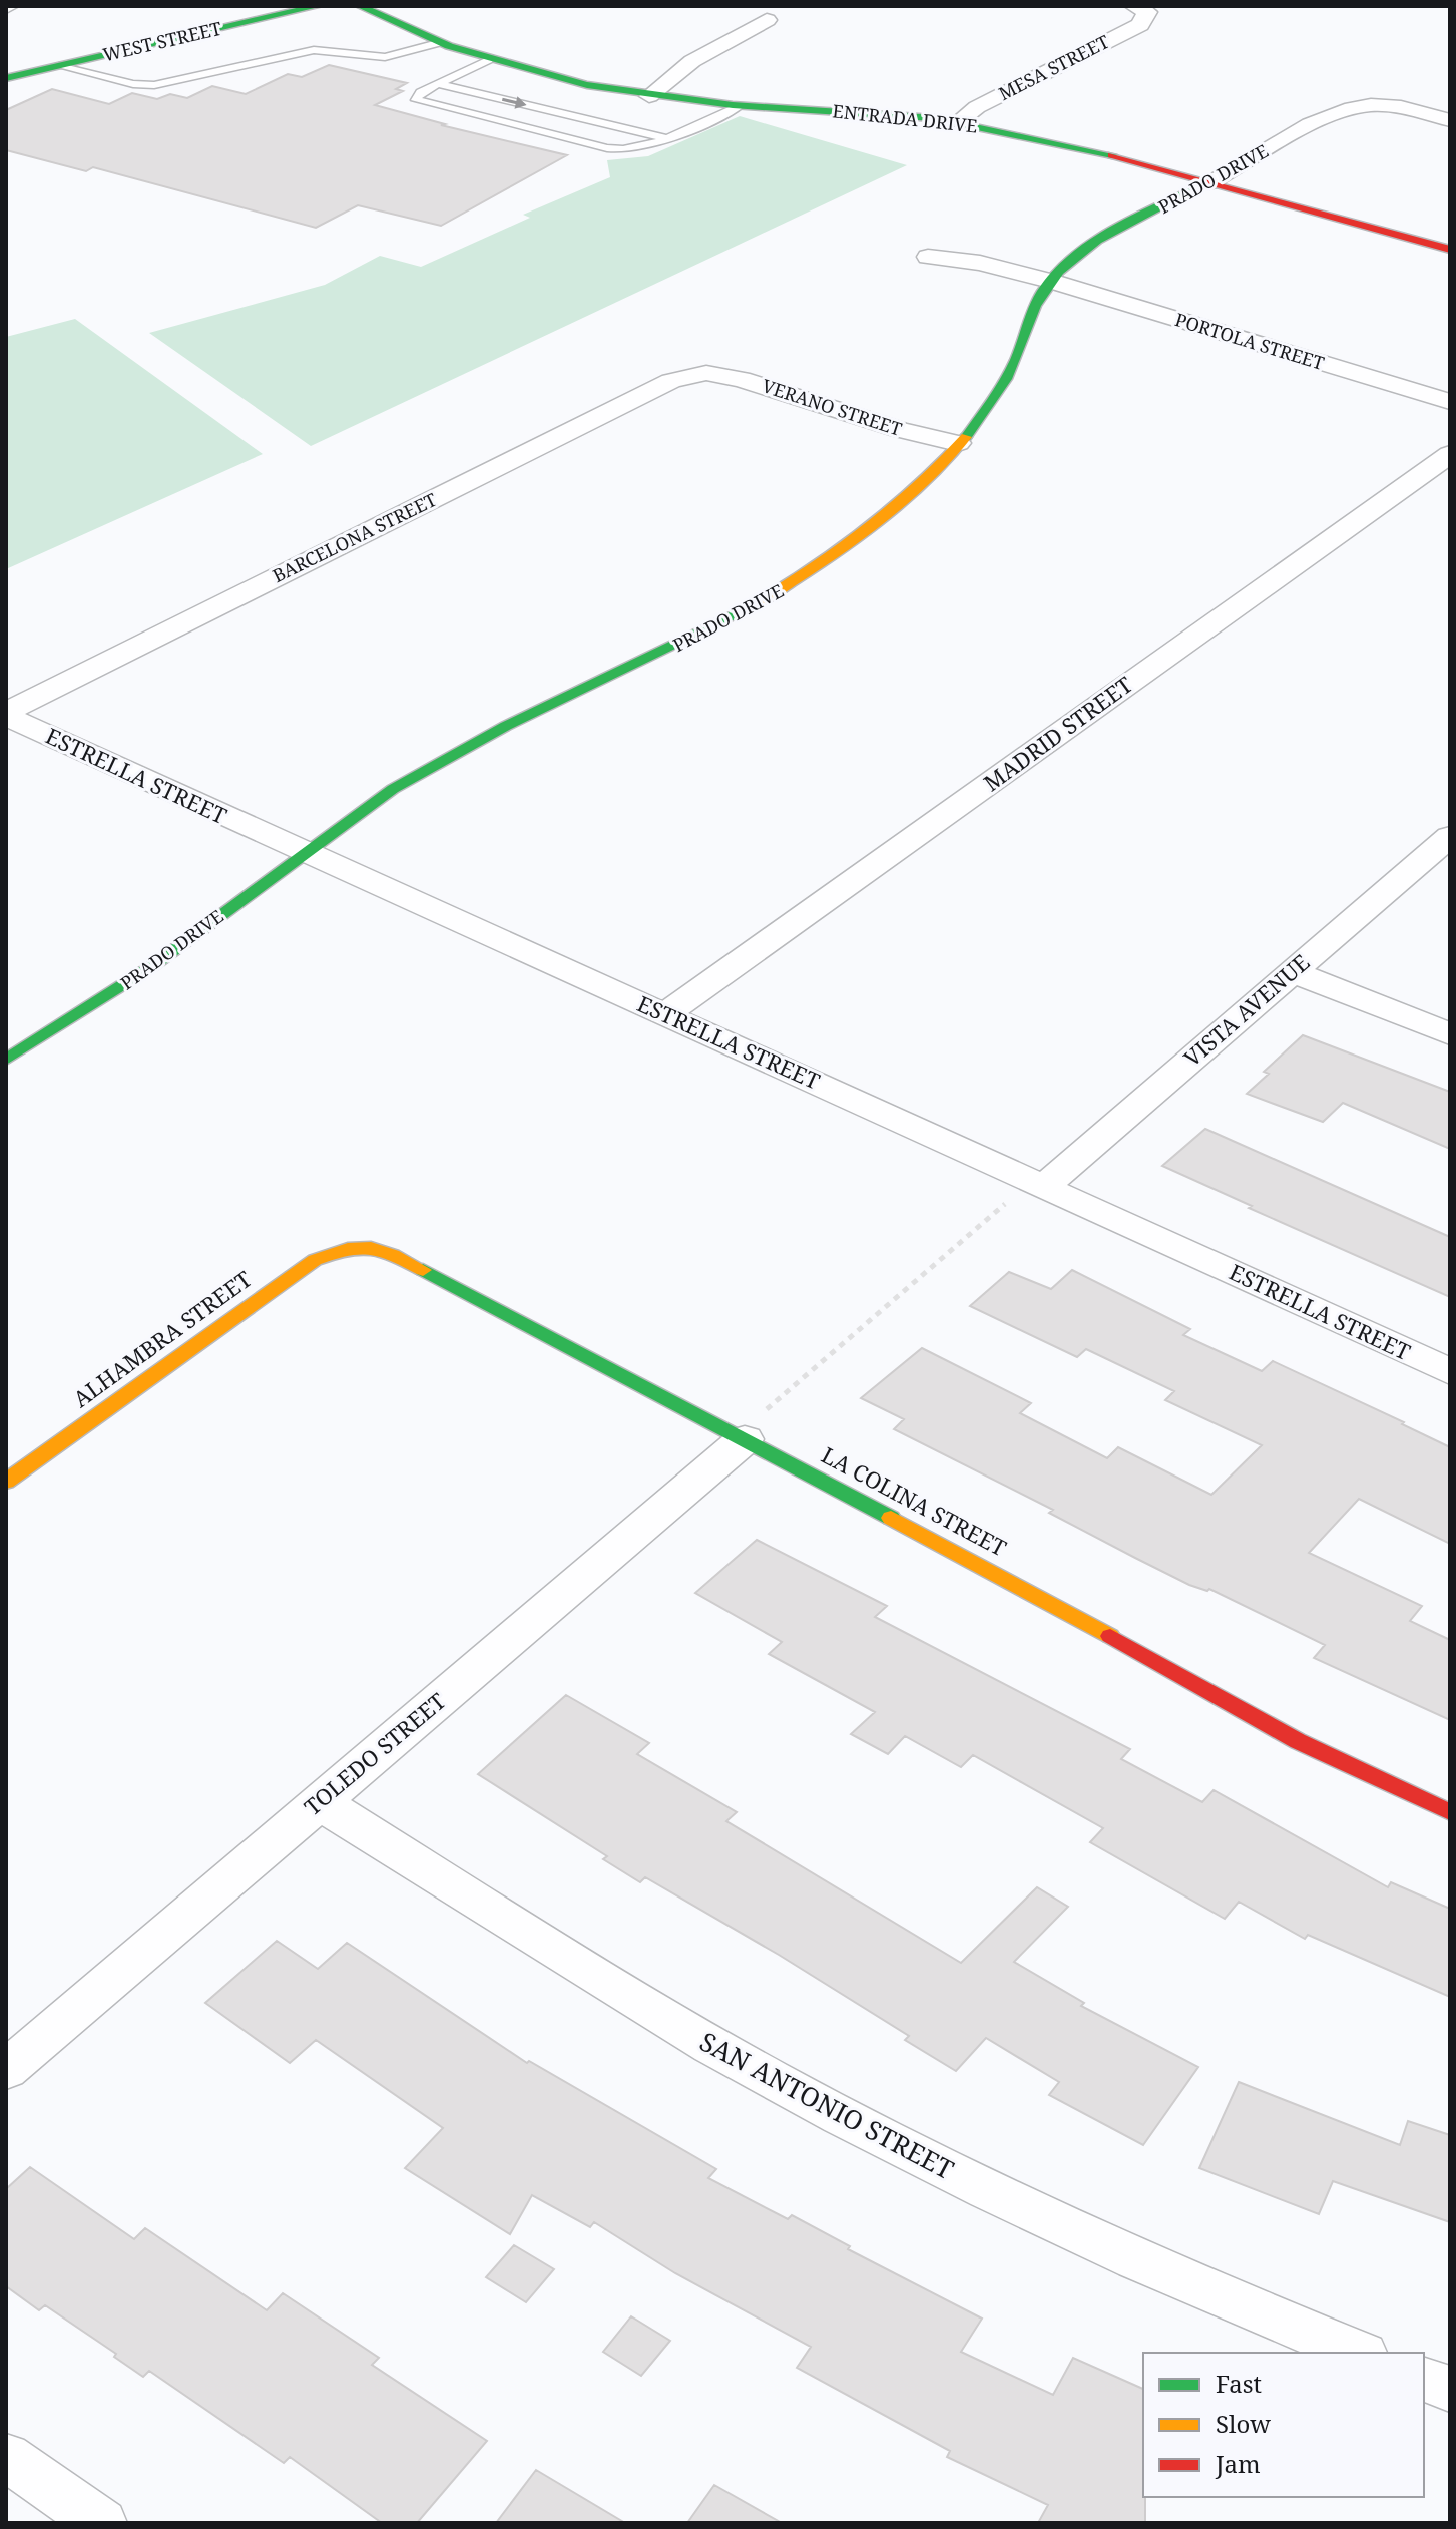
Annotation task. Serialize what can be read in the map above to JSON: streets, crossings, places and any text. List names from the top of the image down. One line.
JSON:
{"streets":{"street":["WEST STREET","MESA STREET","ENTRADA DRIVE","PRADO DRIVE","PORTOLA STREET","VERANO STREET","BARCELONA STREET","MADRID STREET","ESTRELLA STREET","VISTA AVENUE","ALHAMBRA STREET","LA COLINA STREET","TOLEDO STREET","SAN ANTONIO STREET"]},"crossings":[["MESA STREET","ENTRADA DRIVE"],["ENTRADA DRIVE","PRADO DRIVE"],["PRADO DRIVE","PORTOLA STREET"],["PRADO DRIVE","VERANO STREET"],["PRADO DRIVE","ESTRELLA STREET"],["VERANO STREET","BARCELONA STREET"],["BARCELONA STREET","ESTRELLA STREET"],["MADRID STREET","ESTRELLA STREET"],["ESTRELLA STREET","VISTA AVENUE"],["ALHAMBRA STREET","LA COLINA STREET"],["LA COLINA STREET","TOLEDO STREET"],["TOLEDO STREET","SAN ANTONIO STREET"]],"legend":["Fast","Slow","Jam"]}
